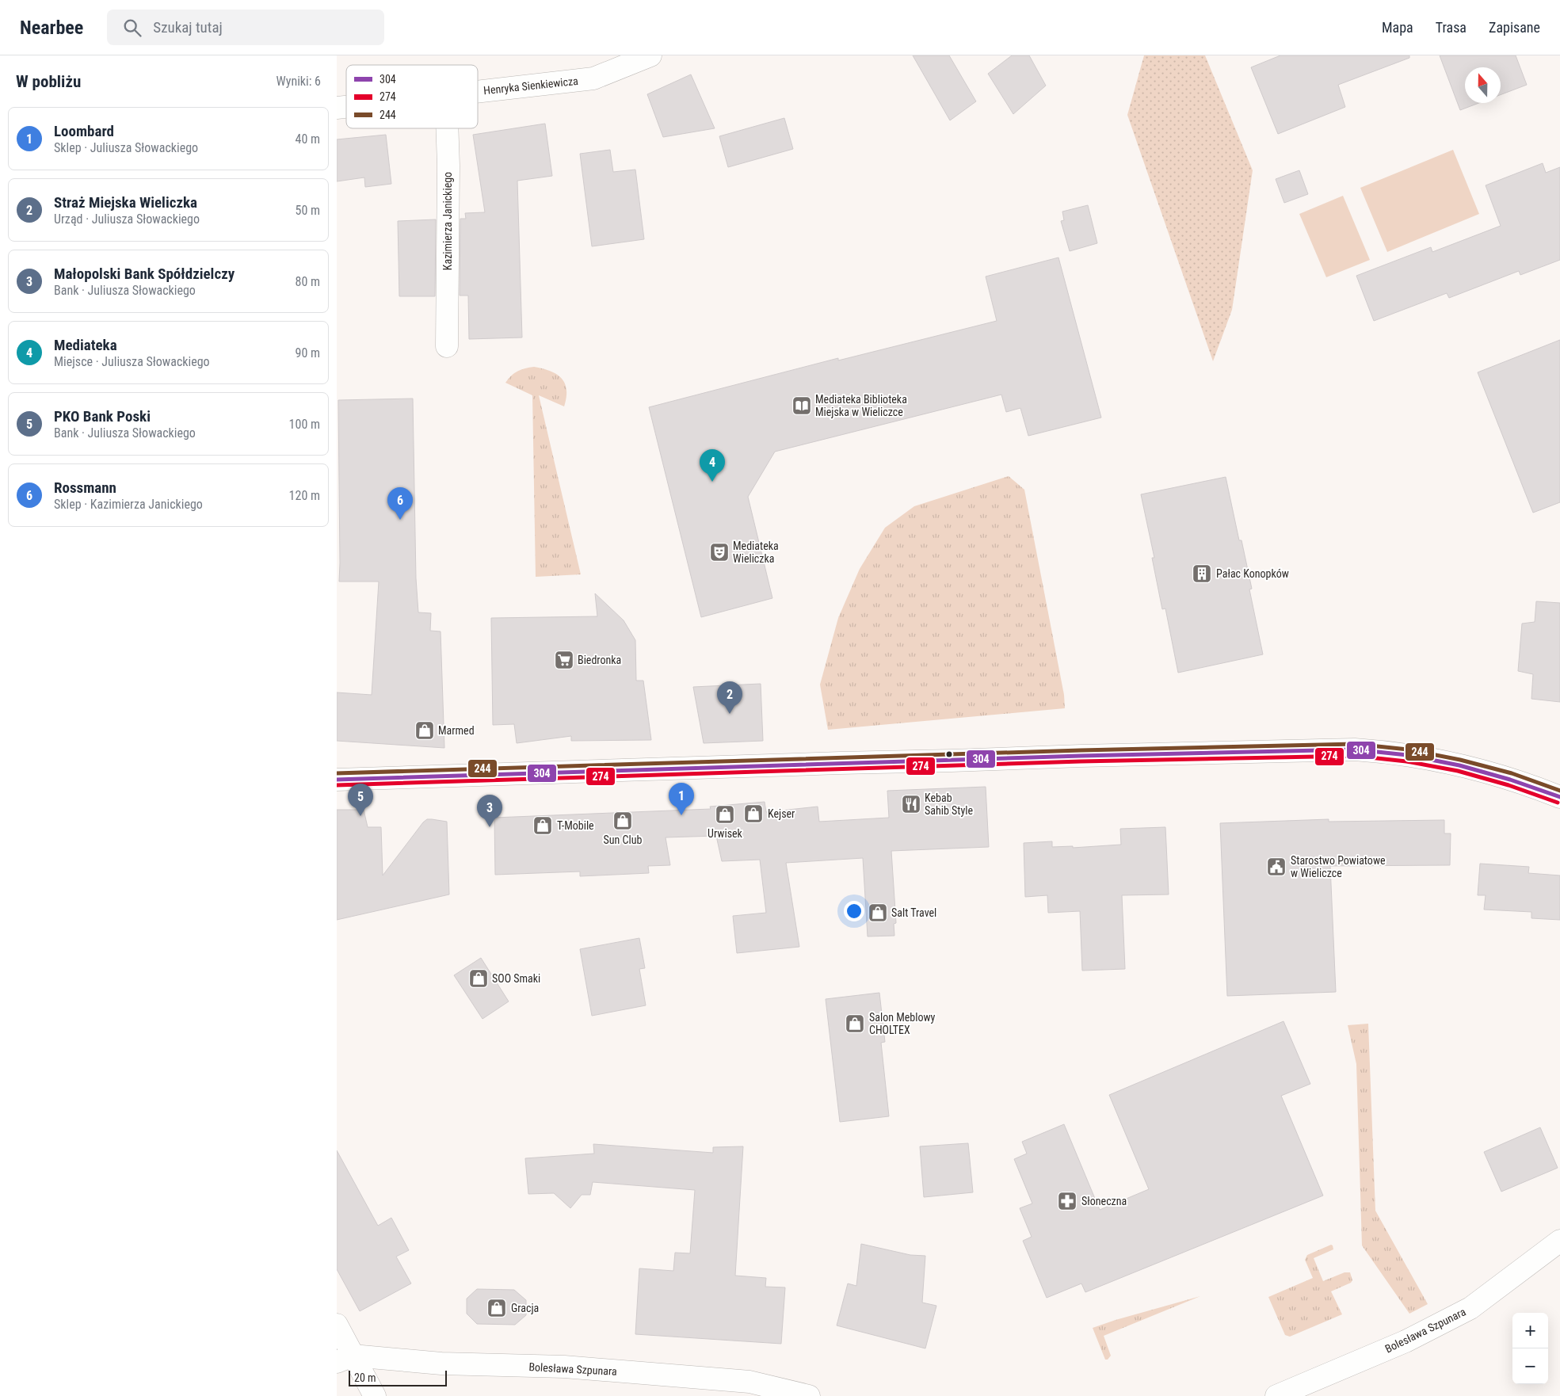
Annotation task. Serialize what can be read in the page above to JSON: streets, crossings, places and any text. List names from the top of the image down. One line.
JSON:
{"streets":{"street":["Henryka Sienkiewicza","Kazimierza Janickiego","Bolesława Szpunara"]},"places":{"library":["Mediateka Biblioteka Miejska w Wieliczce"],"theatre":["Mediateka Wieliczka"],"building":["Pałac Konopków"],"supermarket":["Biedronka"],"shop":["Marmed","Kejser","Urwisek","Sun Club","T-Mobile","Salt Travel","SOO Smaki","Salon Meblowy CHOLTEX","Gracja"],"restaurant":["Kebab Sahib Style"],"public building":["Starostwo Powiatowe w Wieliczce"],"pharmacy":["Słoneczna"]},"lines":["transit line 244","transit line 304","transit line 274"],"legend":["304","274","244"],"scale_bar":"20 m","north":"top","page":{"header":"Nearbee","search":"Szukaj tutaj","nav":["Mapa","Trasa","Zapisane"],"heading":["W pobliżu","Wyniki: 6"],"list":[{"mark":"1","name":"Loombard","note":"Sklep · Juliusza Słowackiego","value":"40 m"},{"mark":"2","name":"Straż Miejska Wieliczka","note":"Urząd · Juliusza Słowackiego","value":"50 m"},{"mark":"3","name":"Małopolski Bank Spółdzielczy","note":"Bank · Juliusza Słowackiego","value":"80 m"},{"mark":"4","name":"Mediateka","note":"Miejsce · Juliusza Słowackiego","value":"90 m"},{"mark":"5","name":"PKO Bank Poski","note":"Bank · Juliusza Słowackiego","value":"100 m"},{"mark":"6","name":"Rossmann","note":"Sklep · Kazimierza Janickiego","value":"120 m"}],"pins":["4","6","2","1","5","3"],"map_buttons":["+","−"],"scale":"20 m"}}
